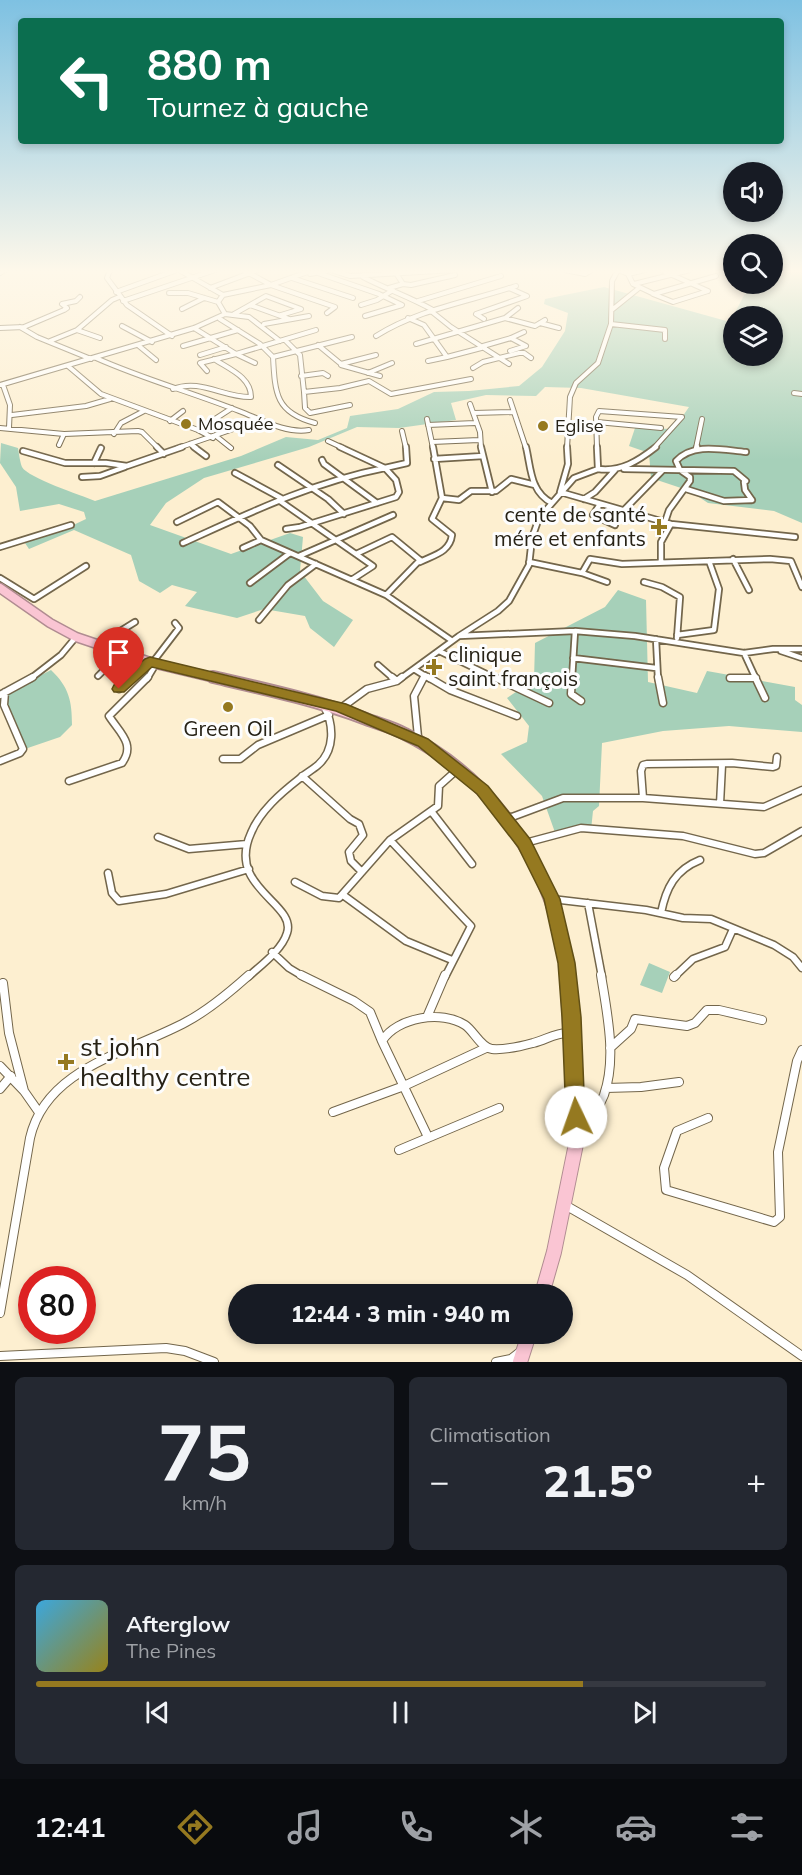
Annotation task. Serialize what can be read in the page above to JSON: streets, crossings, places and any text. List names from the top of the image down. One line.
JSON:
{"places":{"other":["Mosquée","Eglise","Green Oil"],"health":["cente de santé mére et enfants","clinique saint françois","st john healthy centre"]},"page":{"turn":["880 m","Tournez à gauche"],"limit":"80","trip":"12:44 · 3 min · 940 m","tile":[["75","km/h"],"Climatisation"],"heat":["−","21.5°","+"],"song":["Afterglow","The Pines"],"tabs":"12:41"}}
